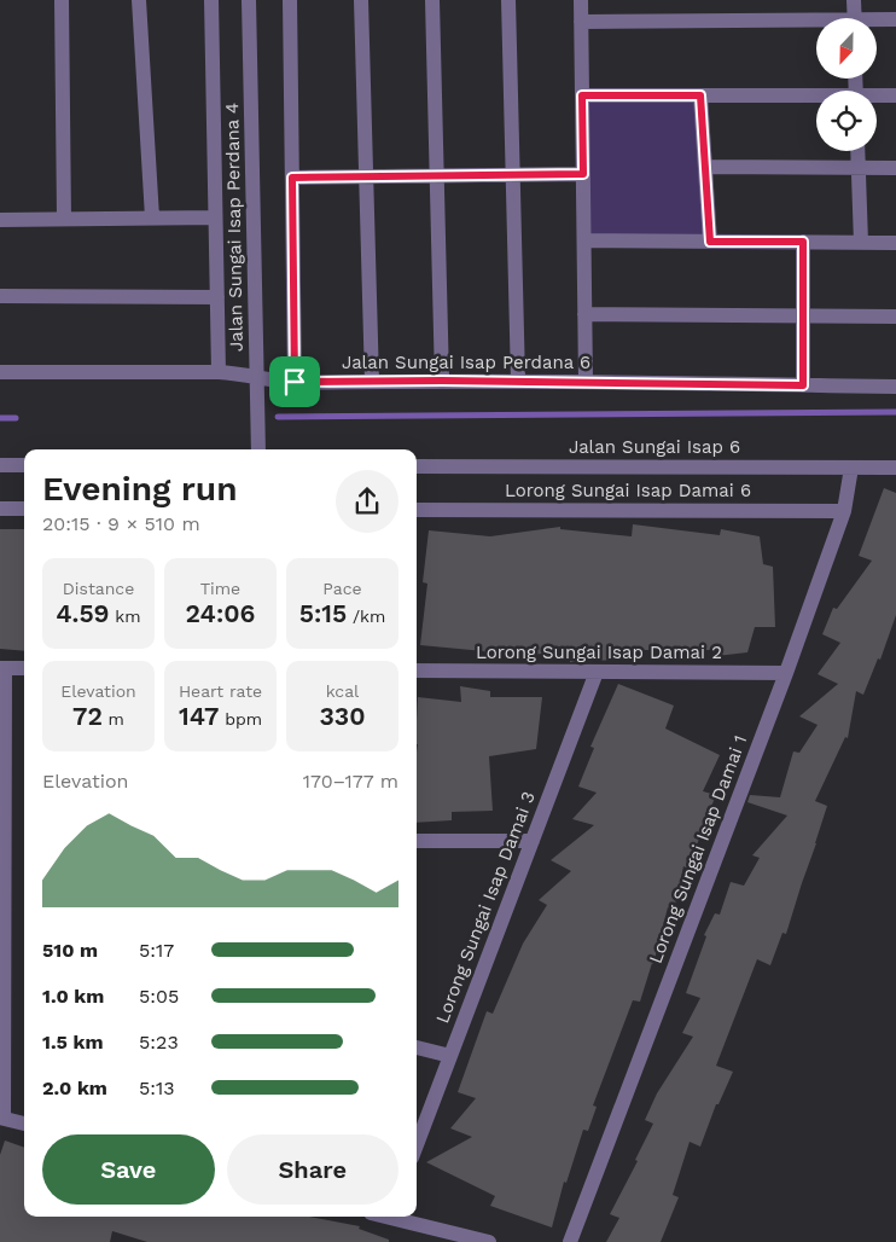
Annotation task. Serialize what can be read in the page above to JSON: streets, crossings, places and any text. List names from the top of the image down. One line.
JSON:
{"streets":{"street":["Jalan Sungai Isap Perdana 4","Jalan Sungai Isap Perdana 6","Jalan Sungai Isap 6","Lorong Sungai Isap Damai 6","Lorong Sungai Isap Damai 2","Lorong Sungai Isap Damai 1","Lorong Sungai Isap Damai 3"]},"crossings":[["Jalan Sungai Isap Perdana 4","Jalan Sungai Isap Perdana 6"],["Jalan Sungai Isap 6","Lorong Sungai Isap Damai 1"],["Lorong Sungai Isap Damai 6","Lorong Sungai Isap Damai 1"],["Lorong Sungai Isap Damai 2","Lorong Sungai Isap Damai 1"],["Lorong Sungai Isap Damai 2","Lorong Sungai Isap Damai 3"]],"north":"bottom","page":{"heading":["Evening run","20:15 · 9 × 510 m"],"stats":[["Distance","4.59 km"],["Time","24:06"],["Pace","5:15 /km"],["Elevation","72 m"],["Heart rate","147 bpm"],["kcal","330"]],"chart":["Elevation","170–177 m"],"list":[{"name":"510 m","note":"5:17"},{"name":"1.0 km","note":"5:05"},{"name":"1.5 km","note":"5:23"},{"name":"2.0 km","note":"5:13"}],"buttons":["Save","Share"]}}
